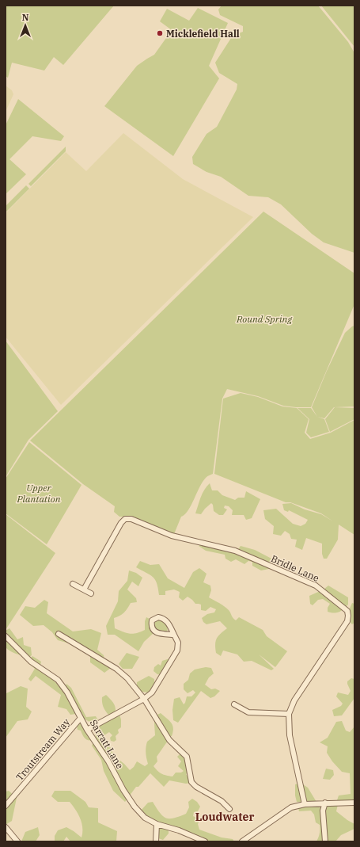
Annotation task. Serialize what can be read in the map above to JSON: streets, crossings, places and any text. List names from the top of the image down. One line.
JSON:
{"streets":{"street":["Bridle Lane","Sarratt Lane","Troutstream Way"]},"crossings":[["Sarratt Lane","Troutstream Way"]],"districts":["Loudwater"],"parks":["Round Spring","Upper Plantation"],"places":["Micklefield Hall"],"north":"top"}
